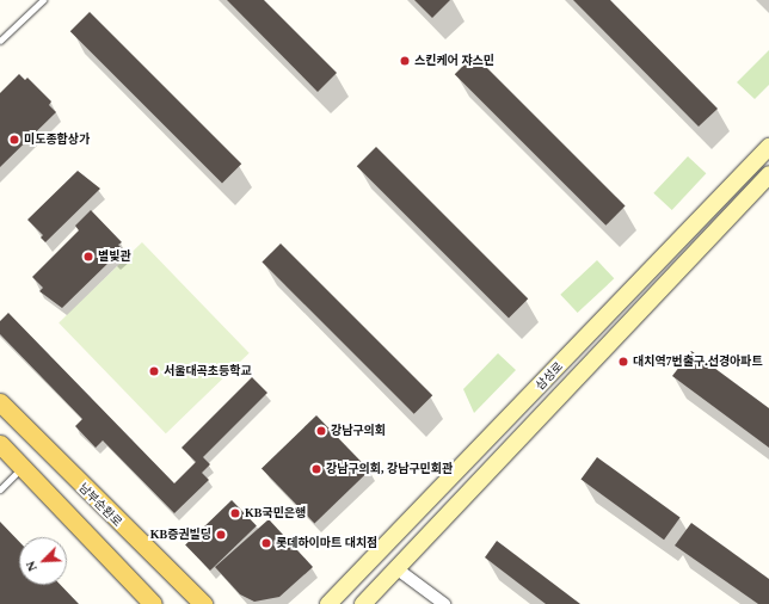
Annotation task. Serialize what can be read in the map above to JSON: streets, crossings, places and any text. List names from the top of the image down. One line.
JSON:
{"streets":{"main road":["삼성로","남부순환로"]},"places":["스킨케어 쟈스민","미도종합상가","별빛관","대치역7번출구.선경아파트","서울대곡초등학교","강남구의회","강남구의회, 강남구민회관","KB국민은행","KB증권빌딩","롯데하이마트 대치점"],"north":"bottom left"}
